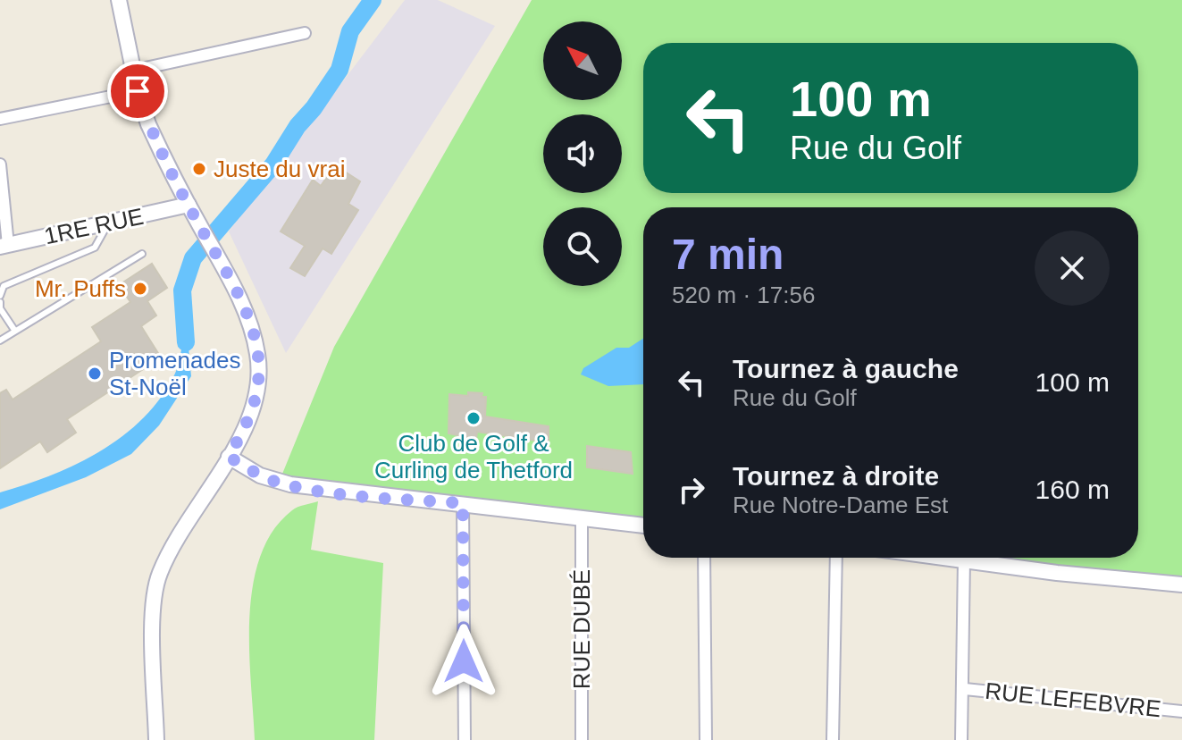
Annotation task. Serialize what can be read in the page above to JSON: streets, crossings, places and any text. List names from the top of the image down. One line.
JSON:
{"streets":{"street":["1RE RUE","RUE DUBÉ","RUE LEFEBVRE"]},"places":["Juste du vrai","Mr. Puffs","Promenades St-Noël","Club de Golf & Curling de Thetford"],"north":"top left","page":{"turn":["100 m","Rue du Golf"],"heading":["7 min","520 m · 17:56"],"list":[{"name":"Tournez à gauche","note":"Rue du Golf","value":"100 m"},{"name":"Tournez à droite","note":"Rue Notre-Dame Est","value":"160 m"}]}}
